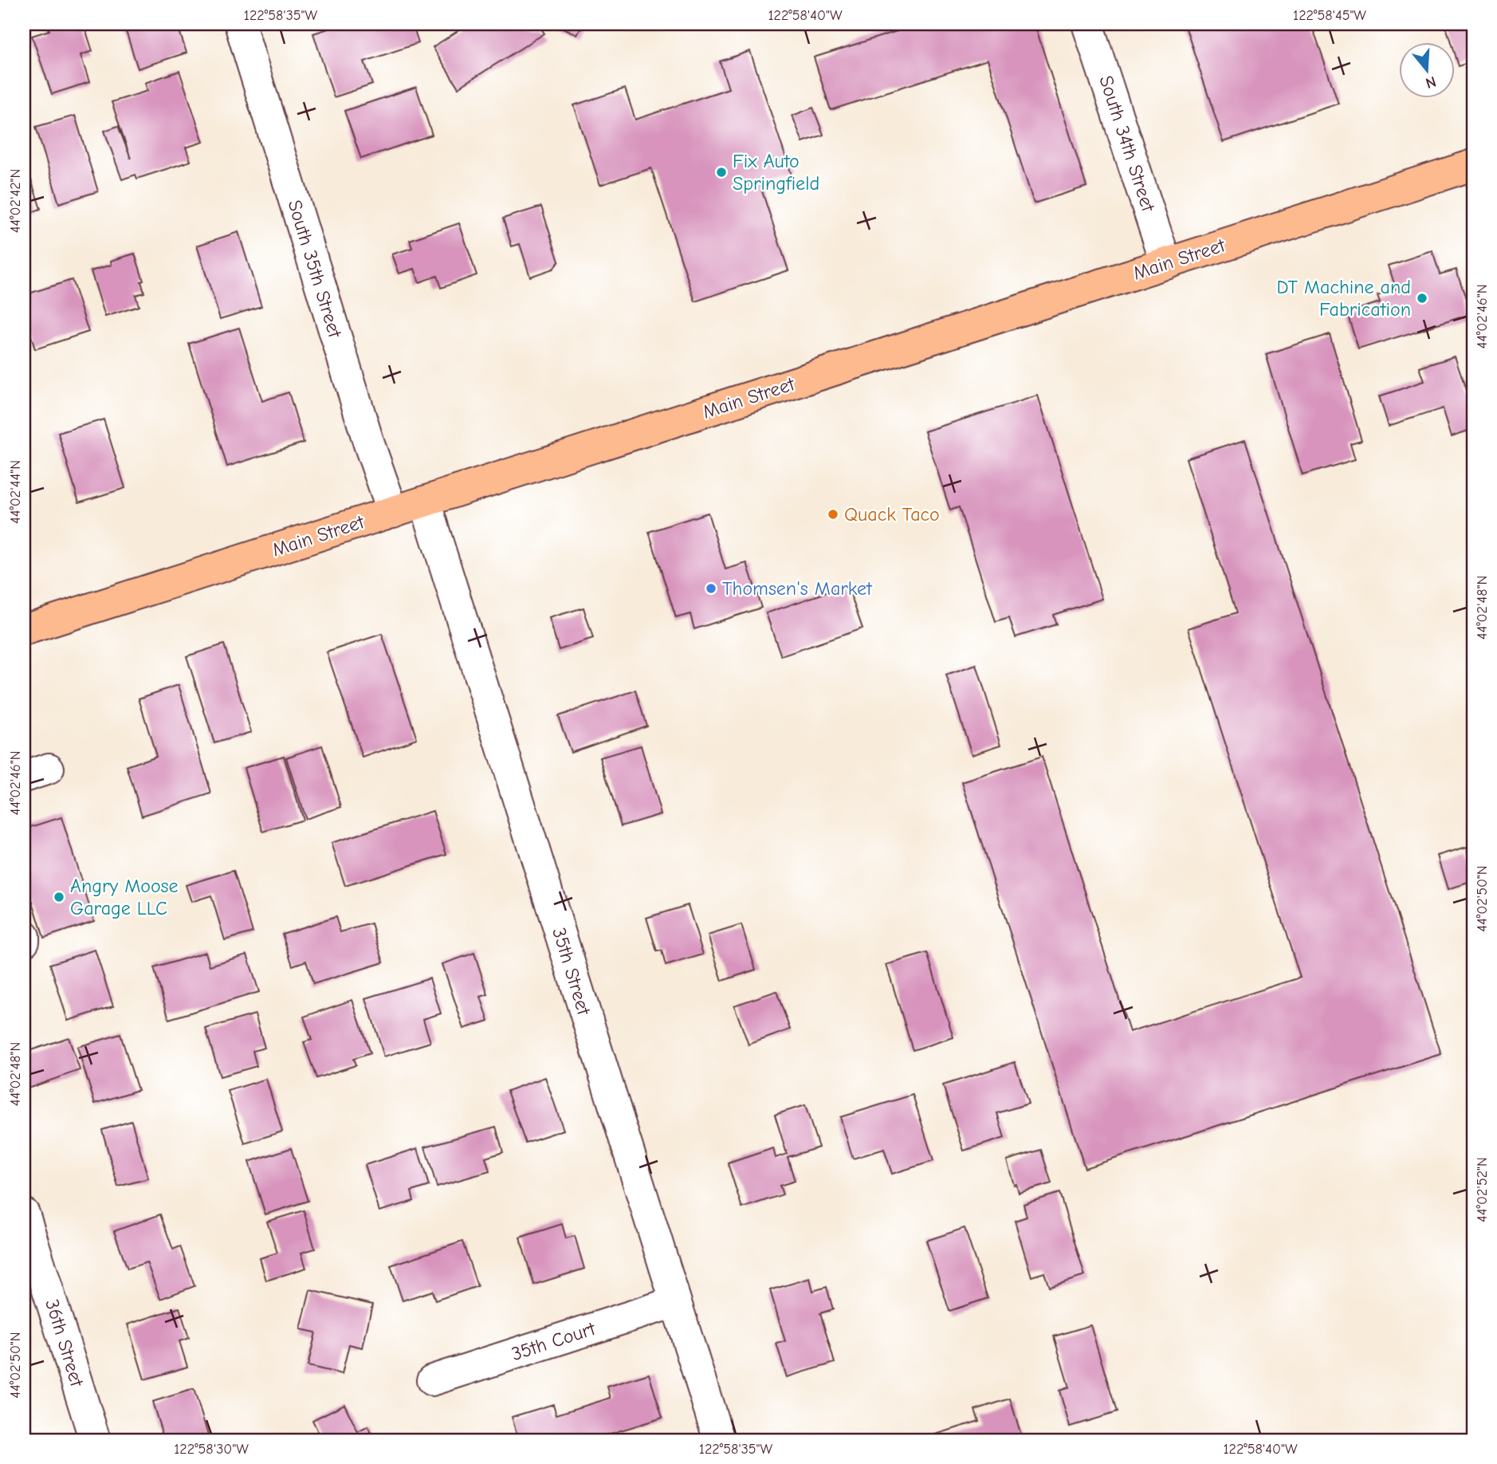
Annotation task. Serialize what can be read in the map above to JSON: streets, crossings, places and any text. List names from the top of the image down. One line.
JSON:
{"streets":{"main road":["Main Street"],"street":["South 34th Street","South 35th Street","35th Street","35th Court","36th Street"]},"crossings":[["South 34th Street","Main Street"],["Main Street","South 35th Street"],["Main Street","35th Street"],["35th Street","35th Court"]],"places":["Fix Auto Springfield","DT Machine and Fabrication","Quack Taco","Thomsen's Market","Angry Moose Garage LLC"],"north":"bottom","coordinates":["122°58'35\"W","122°58'40\"W","122°58'45\"W","44°02'42\"N","44°02'46\"N","44°02'44\"N","44°02'48\"N","44°02'50\"N","44°02'52\"N","122°58'30\"W"]}
